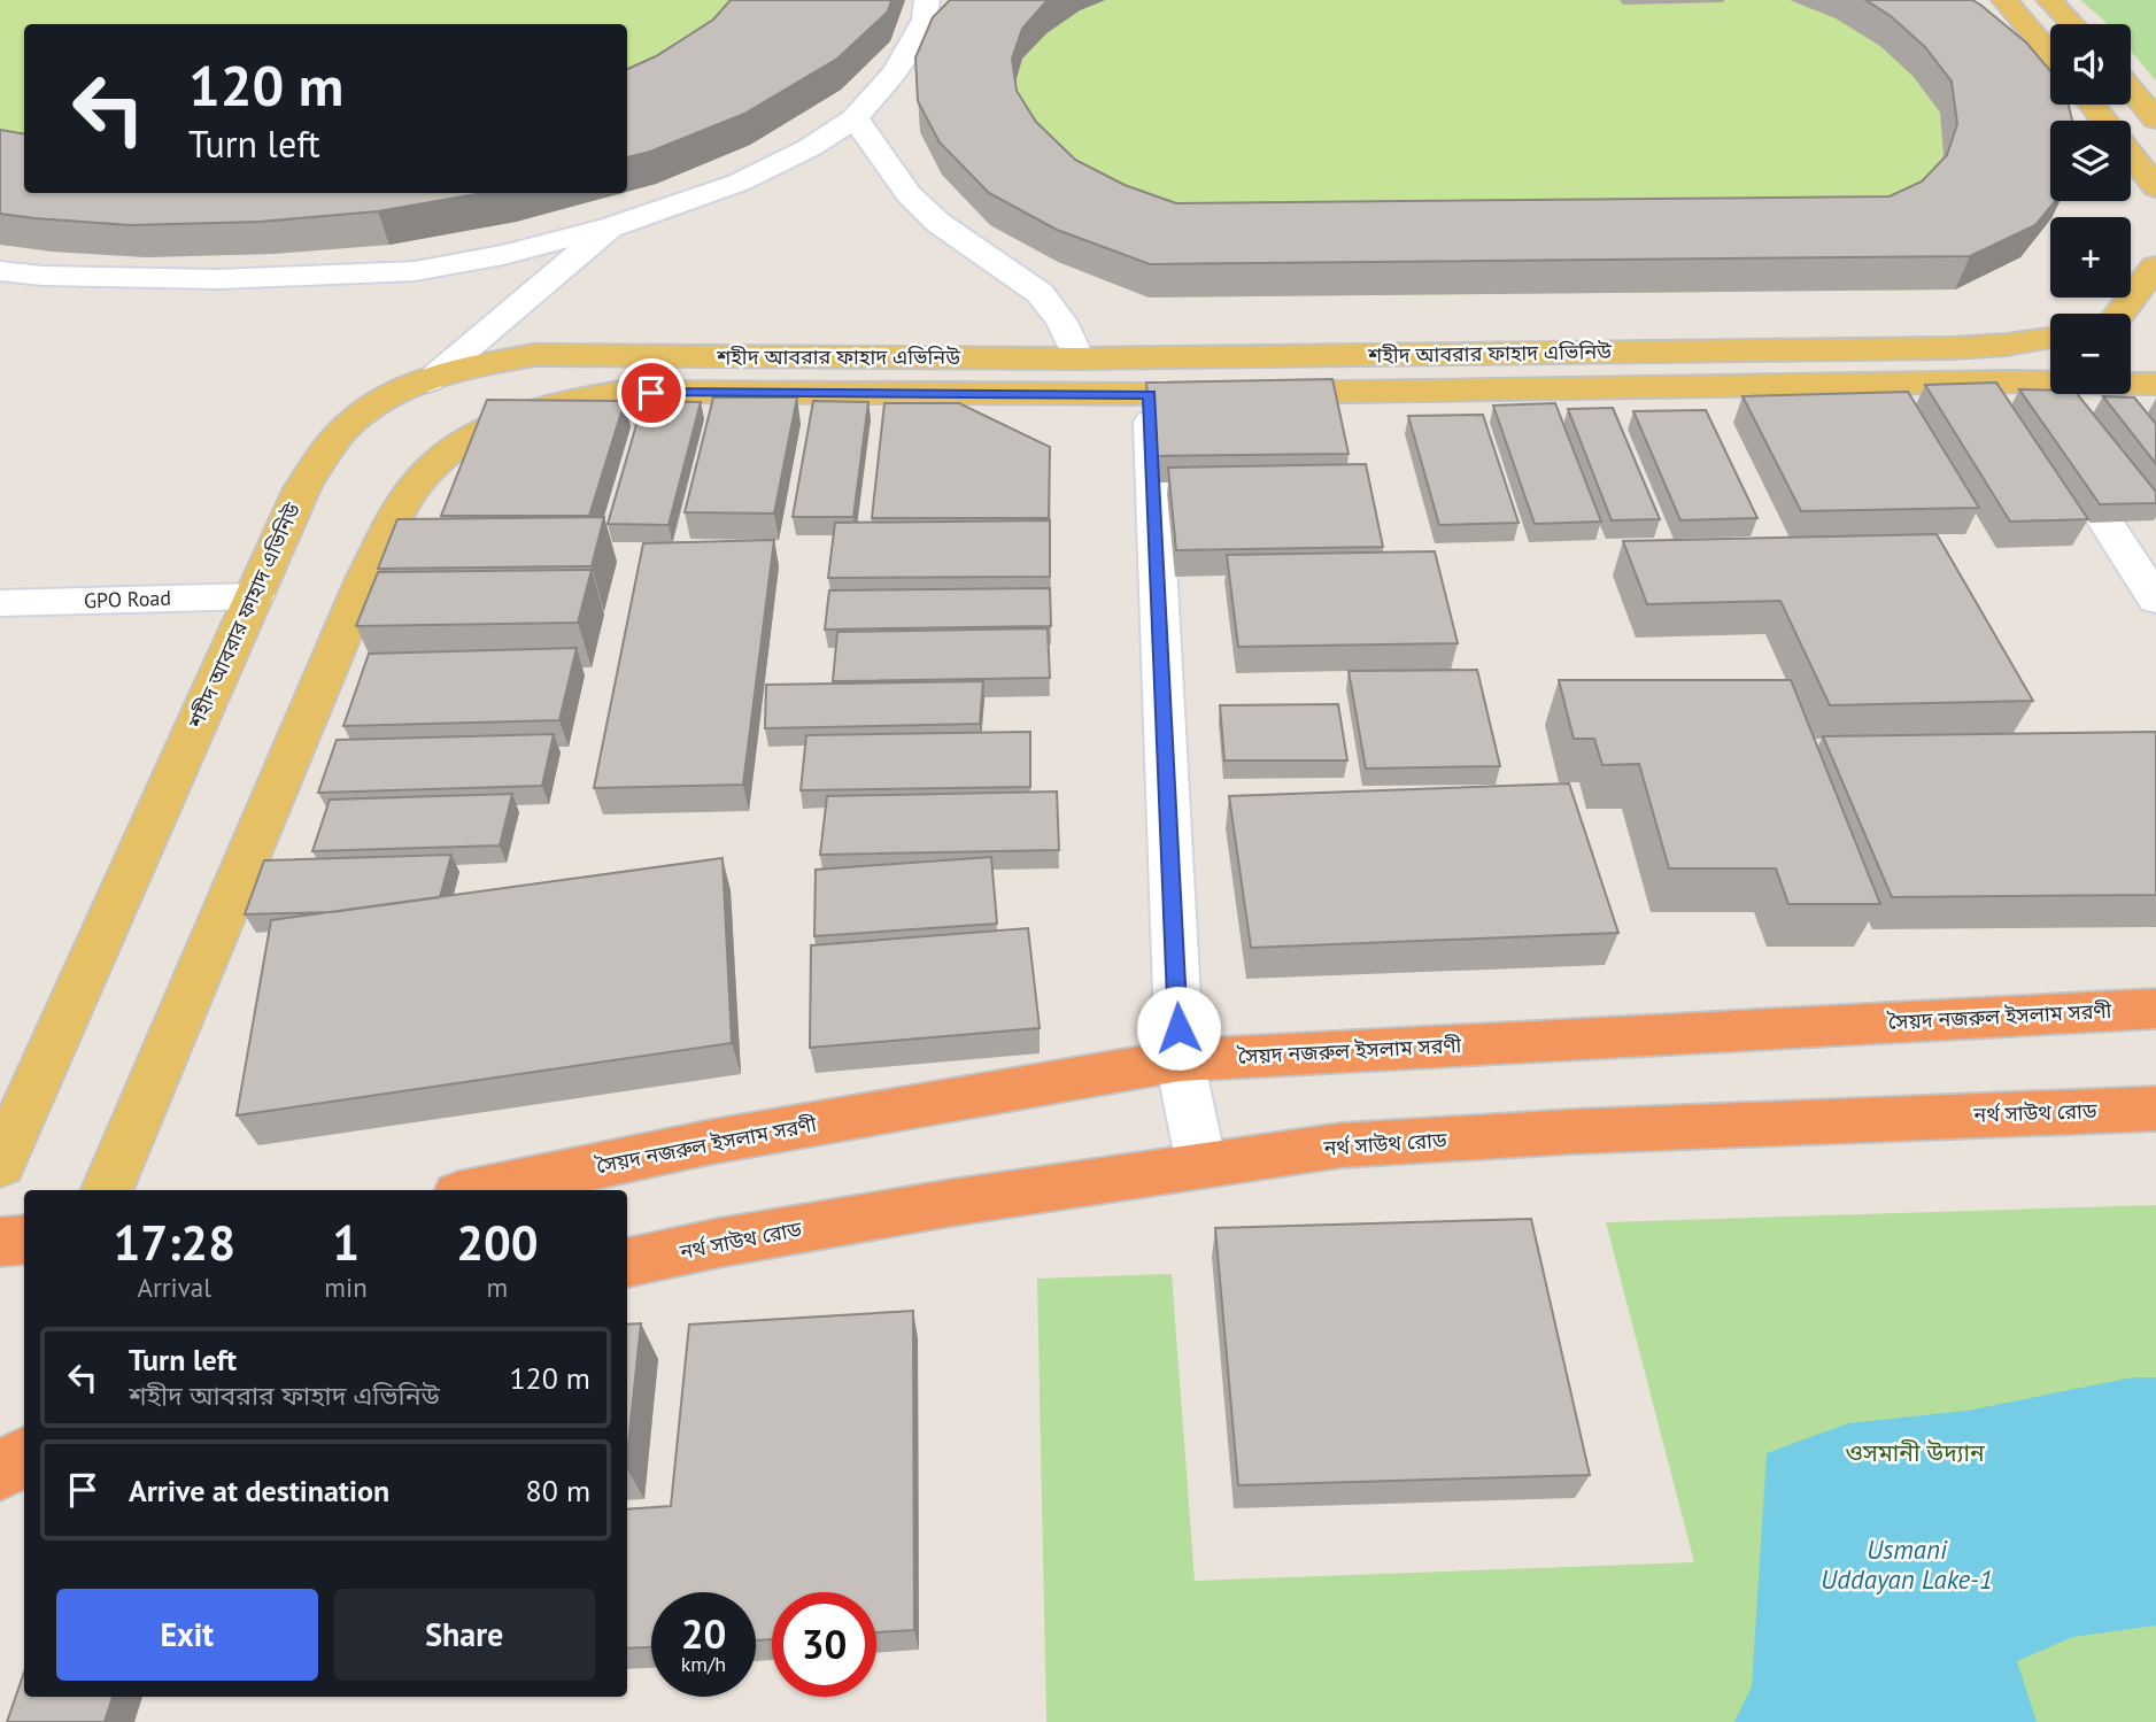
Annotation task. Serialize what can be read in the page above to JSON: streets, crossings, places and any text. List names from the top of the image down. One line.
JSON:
{"streets":{"highway":["সৈয়দ নজরুল ইসলাম সরণী","নর্থ সাউথ রোড"],"main road":["শহীদ আবরার ফাহাদ এভিনিউ"],"street":["GPO Road"]},"crossings":[["শহীদ আবরার ফাহাদ এভিনিউ","GPO Road"]],"water":["Usmani Uddayan Lake-1"],"parks":["ওসমানী উদ্যান"],"page":{"map_buttons":["+","−"],"turn":["120 m","Turn left"],"eta":["17:28","Arrival","1","min","200","m"],"list":[{"name":"Turn left","note":"শহীদ আবরার ফাহাদ এভিনিউ","value":"120 m"},{"name":"Arrive at destination","value":"80 m"}],"buttons":["Exit","Share"],"speed":"20 km/h","limit":"30"}}
